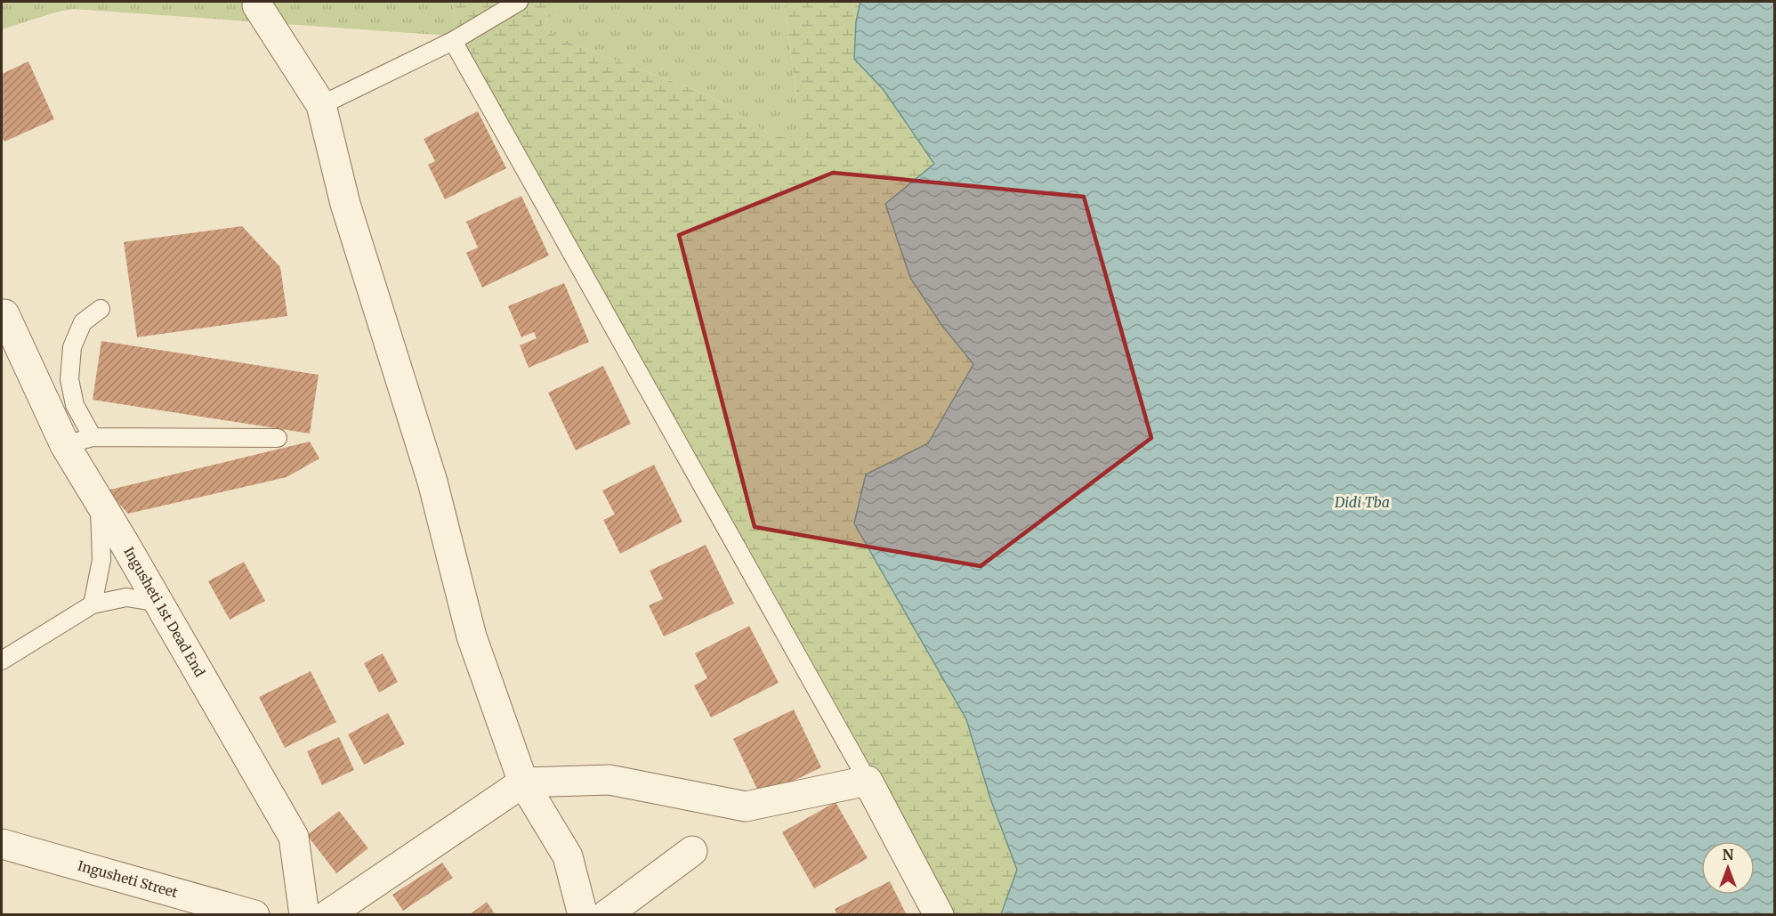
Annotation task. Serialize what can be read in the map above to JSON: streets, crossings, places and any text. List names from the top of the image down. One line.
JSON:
{"streets":{"street":["Ingusheti 1st Dead End","Ingusheti Street"]},"water":["Didi Tba"],"north":"top"}
